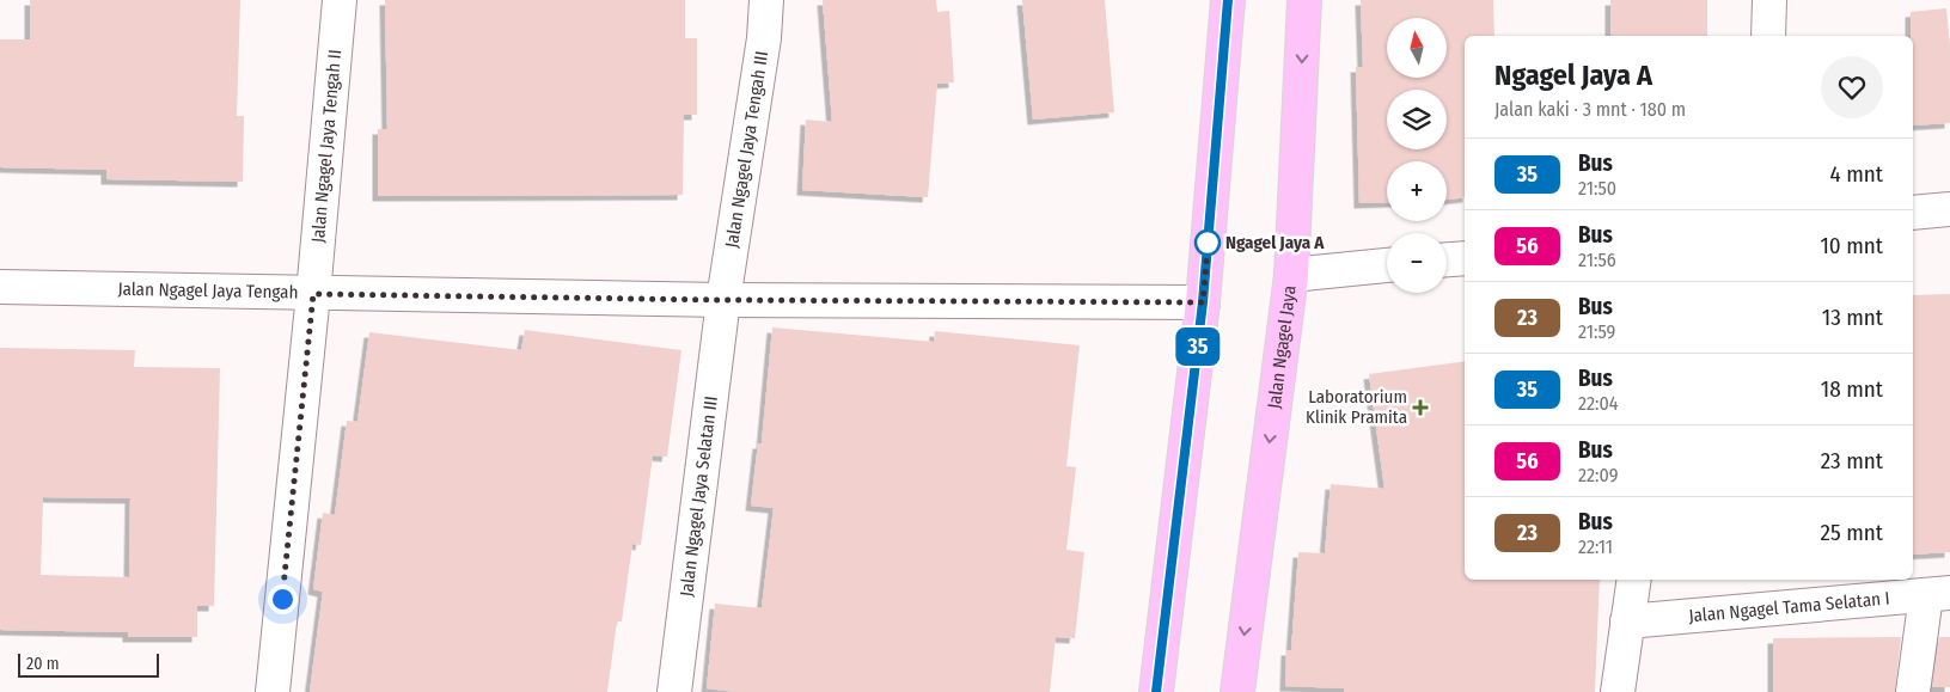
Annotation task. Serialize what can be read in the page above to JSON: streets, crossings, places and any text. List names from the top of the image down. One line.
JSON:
{"streets":{"main road":["Jalan Ngagel Jaya"],"street":["Jalan Ngagel Jaya Tengah II","Jalan Ngagel Jaya Tengah III","Jalan Ngagel Jaya Tengah","Jalan Ngagel Jaya Selatan III","Jalan Ngagel Tama Selatan I"]},"crossings":[["Jalan Ngagel Jaya Tengah II","Jalan Ngagel Jaya Tengah"],["Jalan Ngagel Jaya Tengah III","Jalan Ngagel Jaya Tengah"],["Jalan Ngagel Jaya Tengah III","Jalan Ngagel Jaya Selatan III"],["Jalan Ngagel Jaya Tengah","Jalan Ngagel Jaya Selatan III"]],"places":{"other":["Ngagel Jaya A"],"health":["Laboratorium Klinik Pramita"]},"lines":["bus line 35"],"scale_bar":"20 m","north":"top","page":{"on_map":"35","map_buttons":["+","−"],"heading":["Ngagel Jaya A","Jalan kaki · 3 mnt · 180 m"],"list":[{"mark":"35","name":"Bus","note":"21:50","value":"4 mnt"},{"mark":"56","name":"Bus","note":"21:56","value":"10 mnt"},{"mark":"23","name":"Bus","note":"21:59","value":"13 mnt"},{"mark":"35","name":"Bus","note":"22:04","value":"18 mnt"},{"mark":"56","name":"Bus","note":"22:09","value":"23 mnt"},{"mark":"23","name":"Bus","note":"22:11","value":"25 mnt"}],"scale":"20 m"}}
